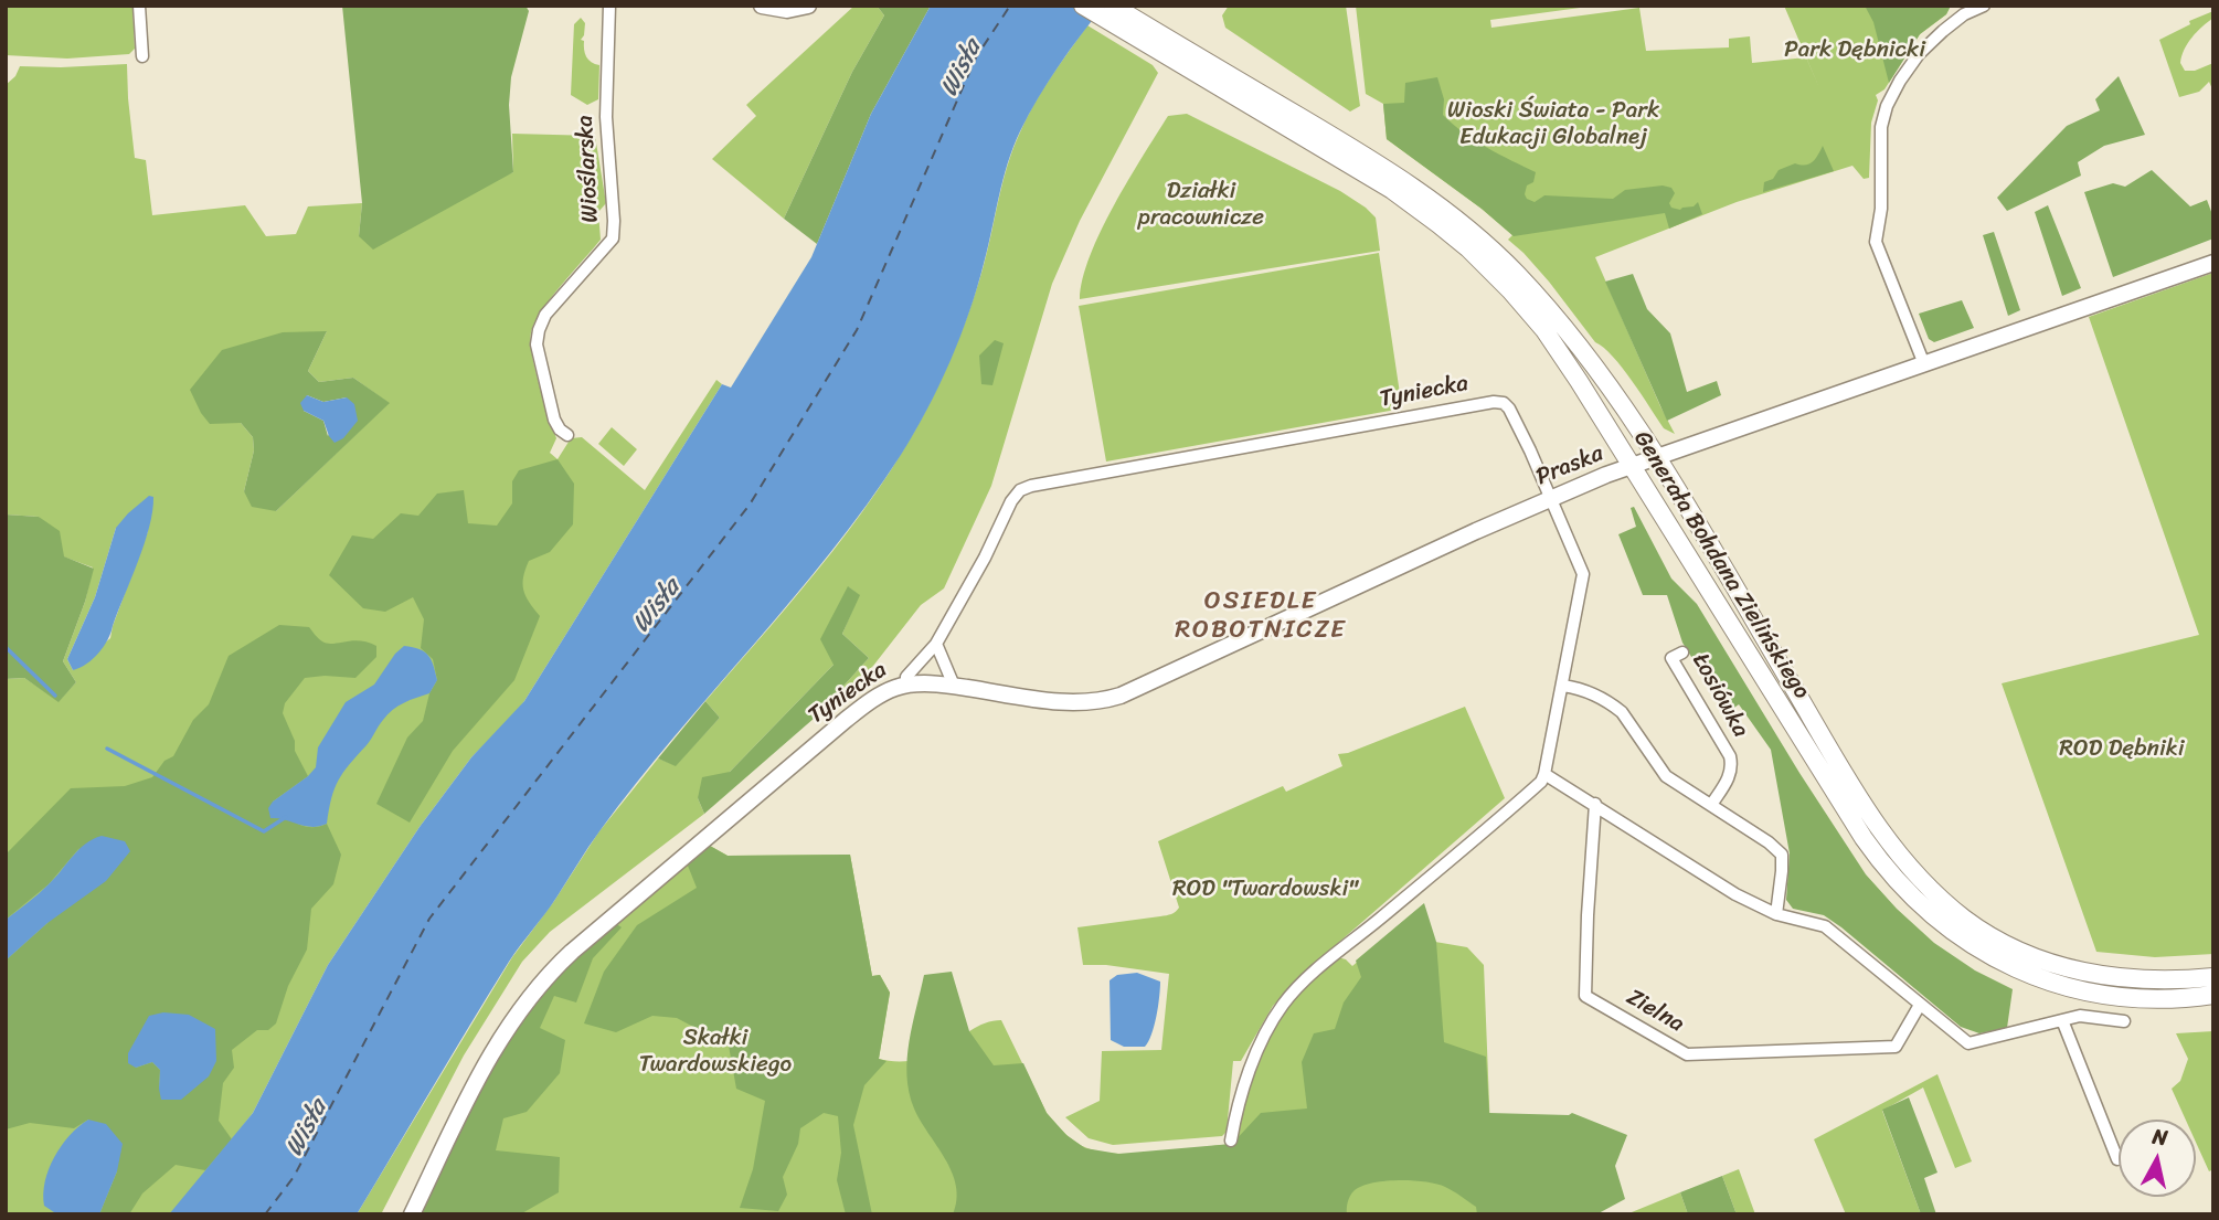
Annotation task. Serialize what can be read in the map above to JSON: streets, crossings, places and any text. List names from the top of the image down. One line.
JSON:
{"streets":{"main road":["Generała Bohdana Zielińskiego"],"street":["Wioślarska","Tyniecka","Praska","Łosiówka","Zielna"]},"crossings":[["Tyniecka","Praska"],["Praska","Generała Bohdana Zielińskiego"]],"districts":["OSIEDLE ROBOTNICZE"],"water":["Wisła"],"parks":["Park Dębnicki","Wioski Świata - Park Edukacji Globalnej","Działki pracownicze","ROD Dębniki","ROD \"Twardowski\"","Skałki Twardowskiego"],"north":"top"}
